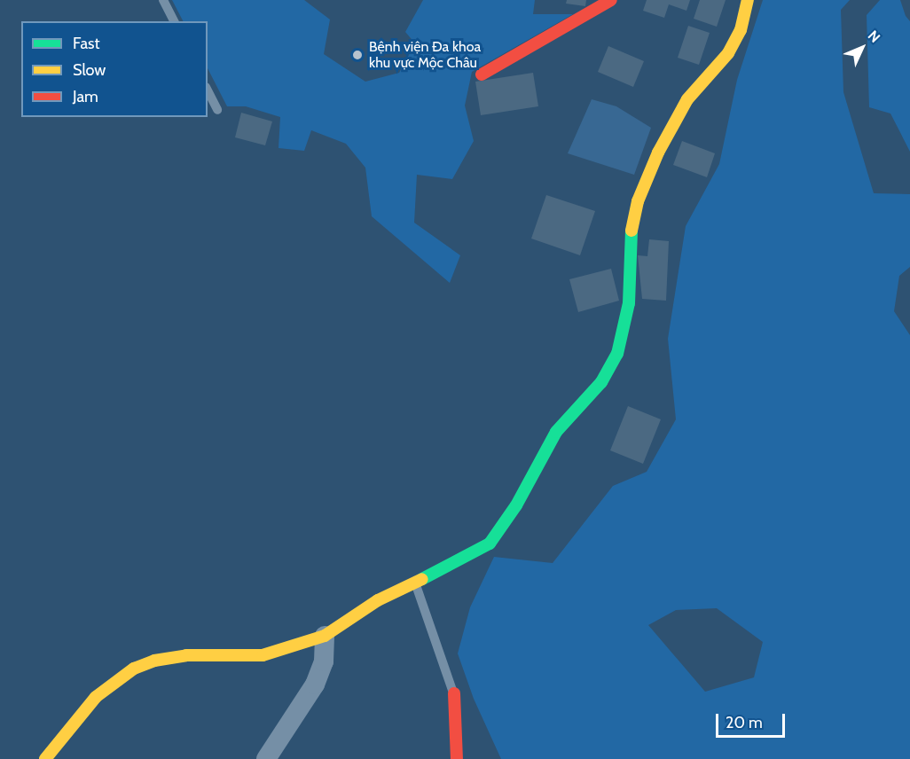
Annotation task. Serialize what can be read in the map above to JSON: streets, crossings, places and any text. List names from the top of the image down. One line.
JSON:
{"places":["Bệnh viện Đa khoa khu vực Mộc Châu"],"legend":["Fast","Slow","Jam"],"scale_bar":"20 m","north":"top right"}
